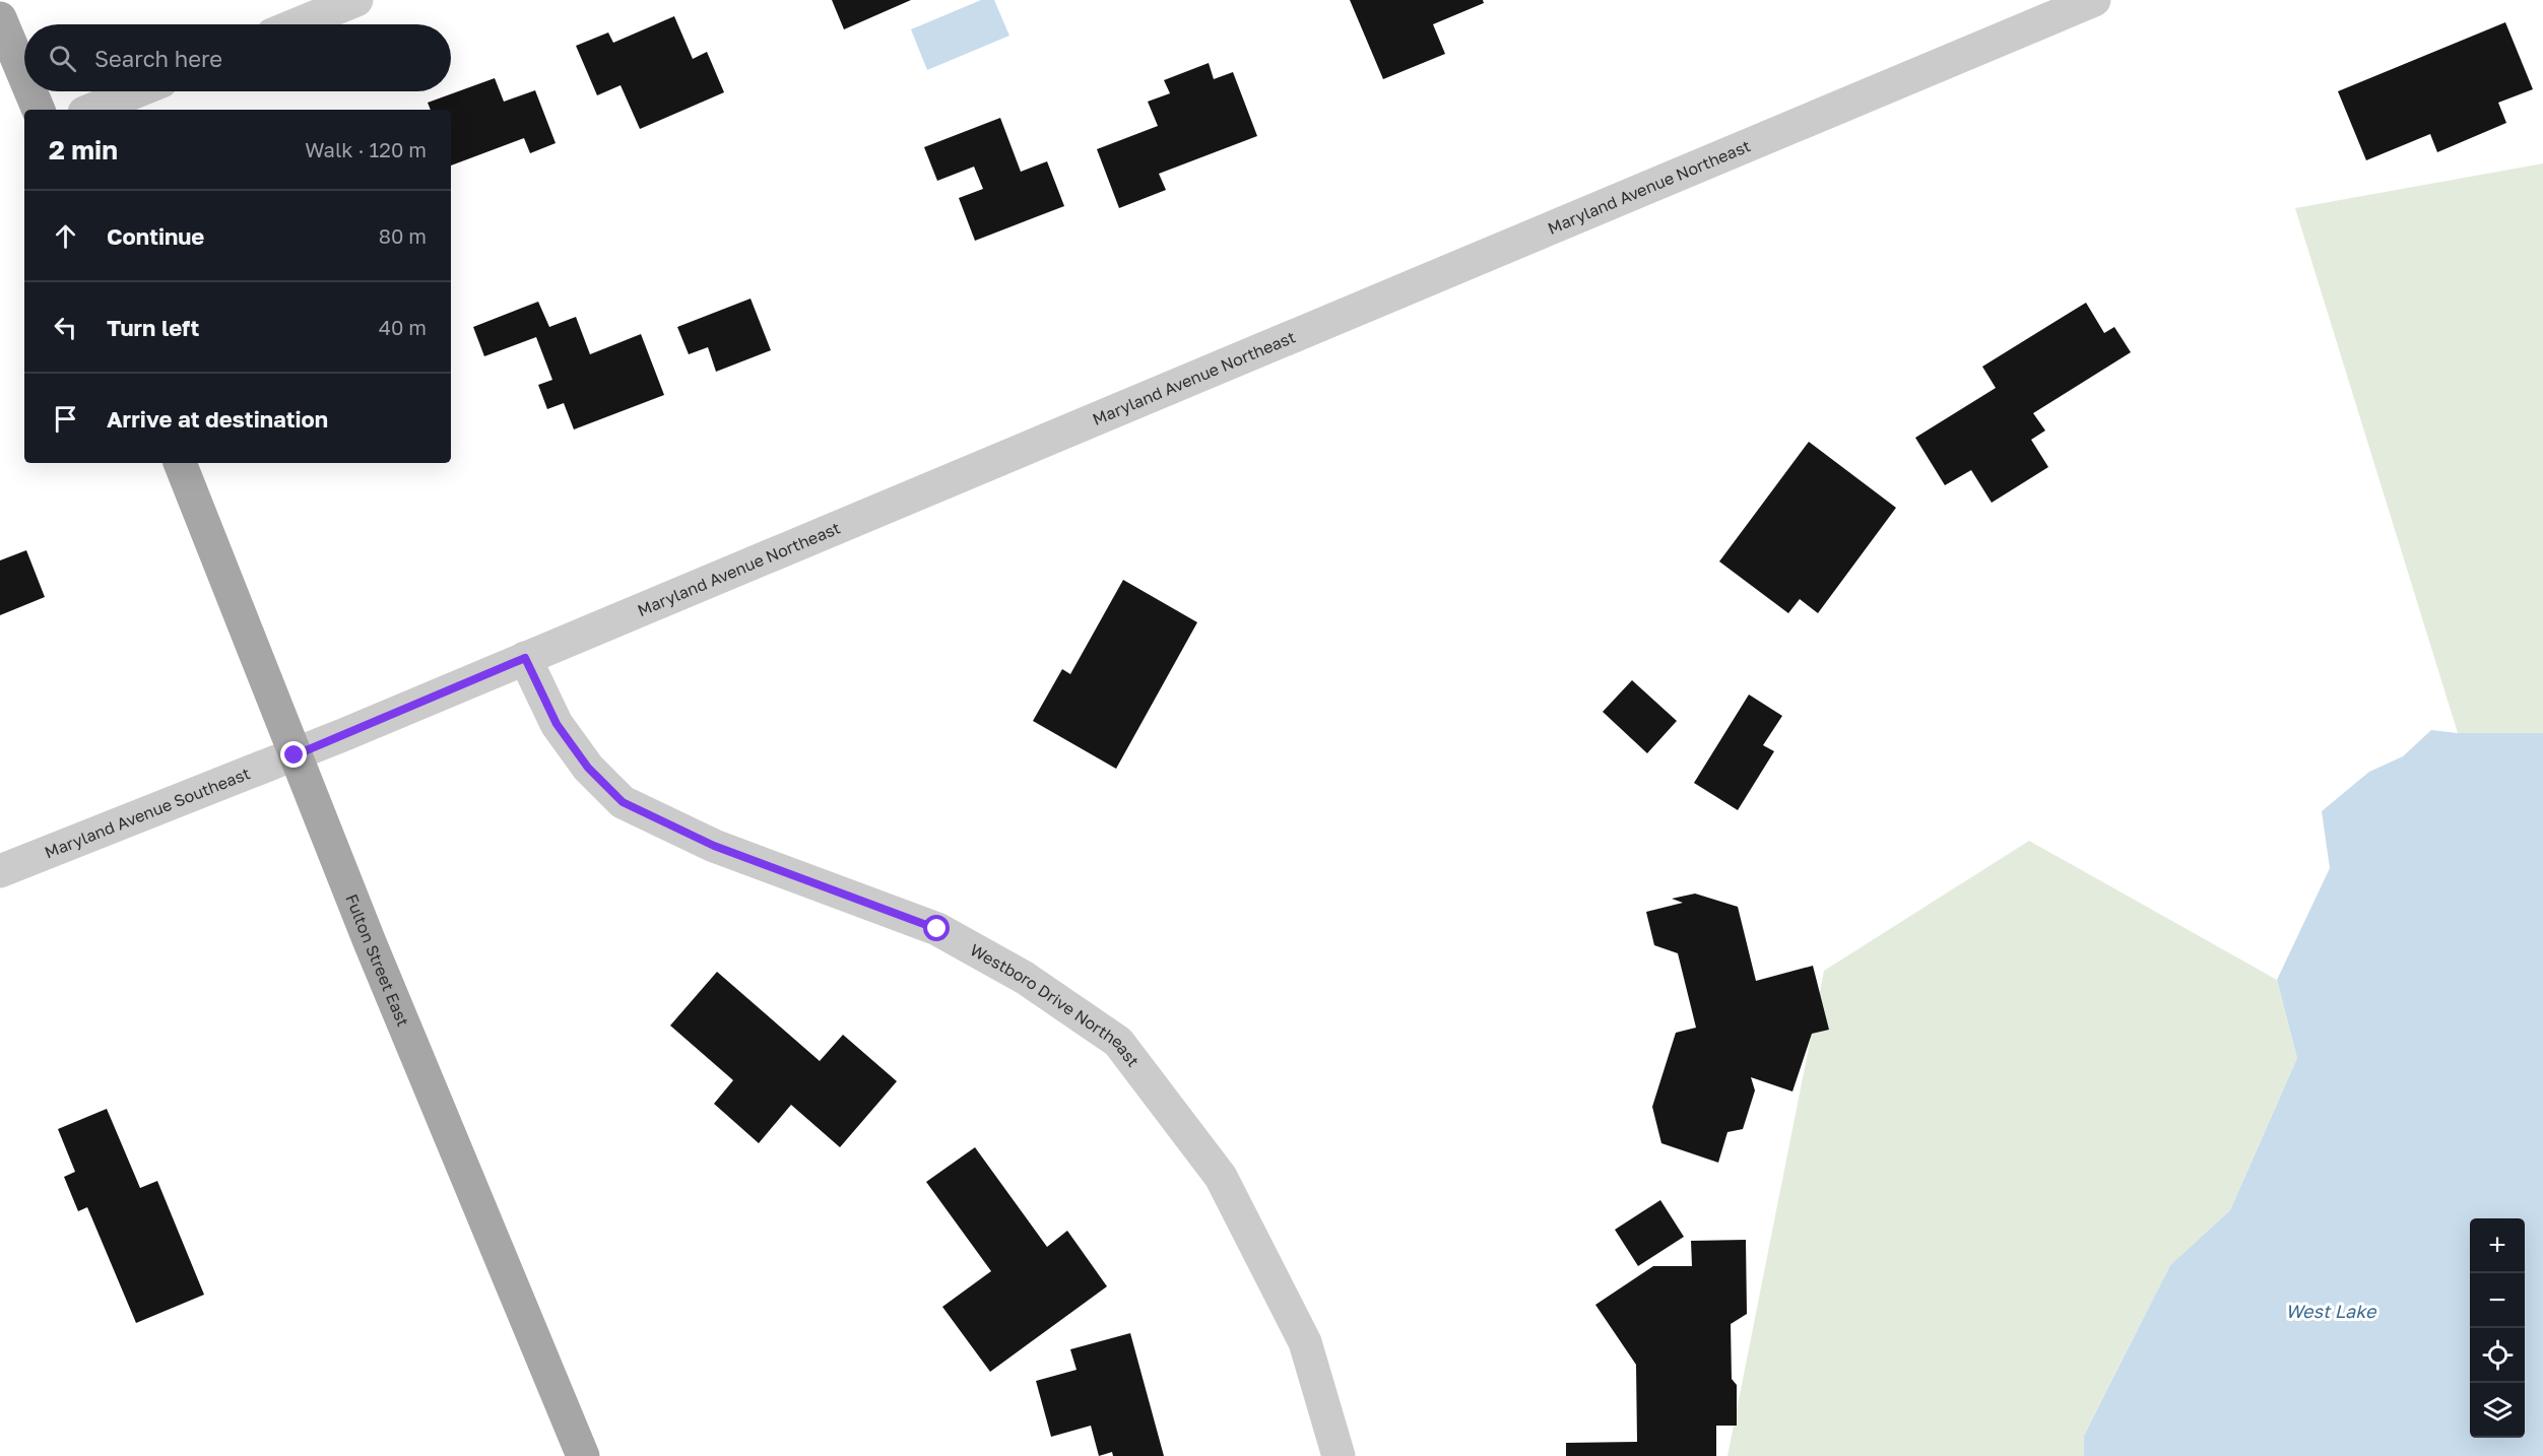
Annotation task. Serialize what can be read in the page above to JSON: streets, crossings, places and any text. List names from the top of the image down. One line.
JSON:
{"streets":{"main road":["Fulton Street East"],"street":["Maryland Avenue Northeast","Maryland Avenue Southeast","Westboro Drive Northeast"]},"crossings":[["Maryland Avenue Northeast","Maryland Avenue Southeast"],["Maryland Avenue Northeast","Fulton Street East"],["Maryland Avenue Northeast","Westboro Drive Northeast"],["Maryland Avenue Southeast","Fulton Street East"]],"water":["West Lake"],"page":{"search":"Search here","heading":["2 min","Walk · 120 m"],"list":[["Continue","80 m"],["Turn left","40 m"],"Arrive at destination"],"map_buttons":["+","−"]}}
